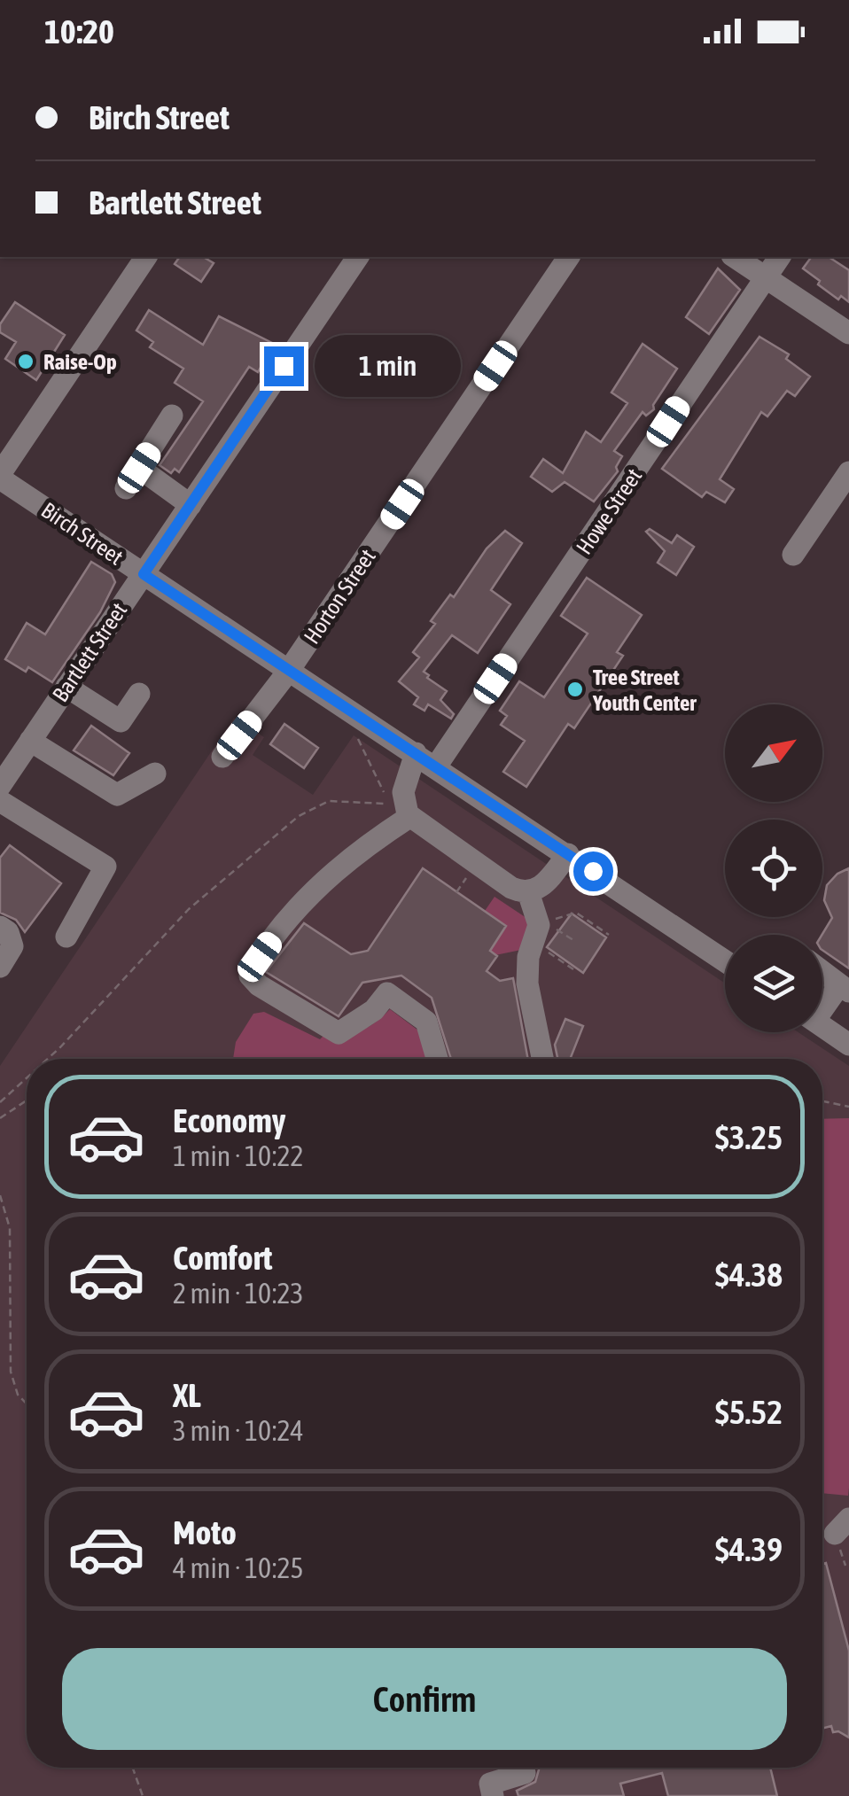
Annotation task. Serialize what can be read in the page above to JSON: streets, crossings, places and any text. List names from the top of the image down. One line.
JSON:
{"streets":{"street":["Howe Street","Birch Street","Horton Street","Bartlett Street"]},"crossings":[["Howe Street","Birch Street"],["Birch Street","Horton Street"],["Birch Street","Bartlett Street"]],"places":["Raise-Op","Tree Street Youth Center"],"north":"top right","page":{"status":"10:20","banner":["Birch Street","Bartlett Street"],"bubble":"1 min","list":[{"name":"Economy","note":"1 min · 10:22","value":"$3.25"},{"name":"Comfort","note":"2 min · 10:23","value":"$4.38"},{"name":"XL","note":"3 min · 10:24","value":"$5.52"},{"name":"Moto","note":"4 min · 10:25","value":"$4.39"}],"buttons":"Confirm"}}
